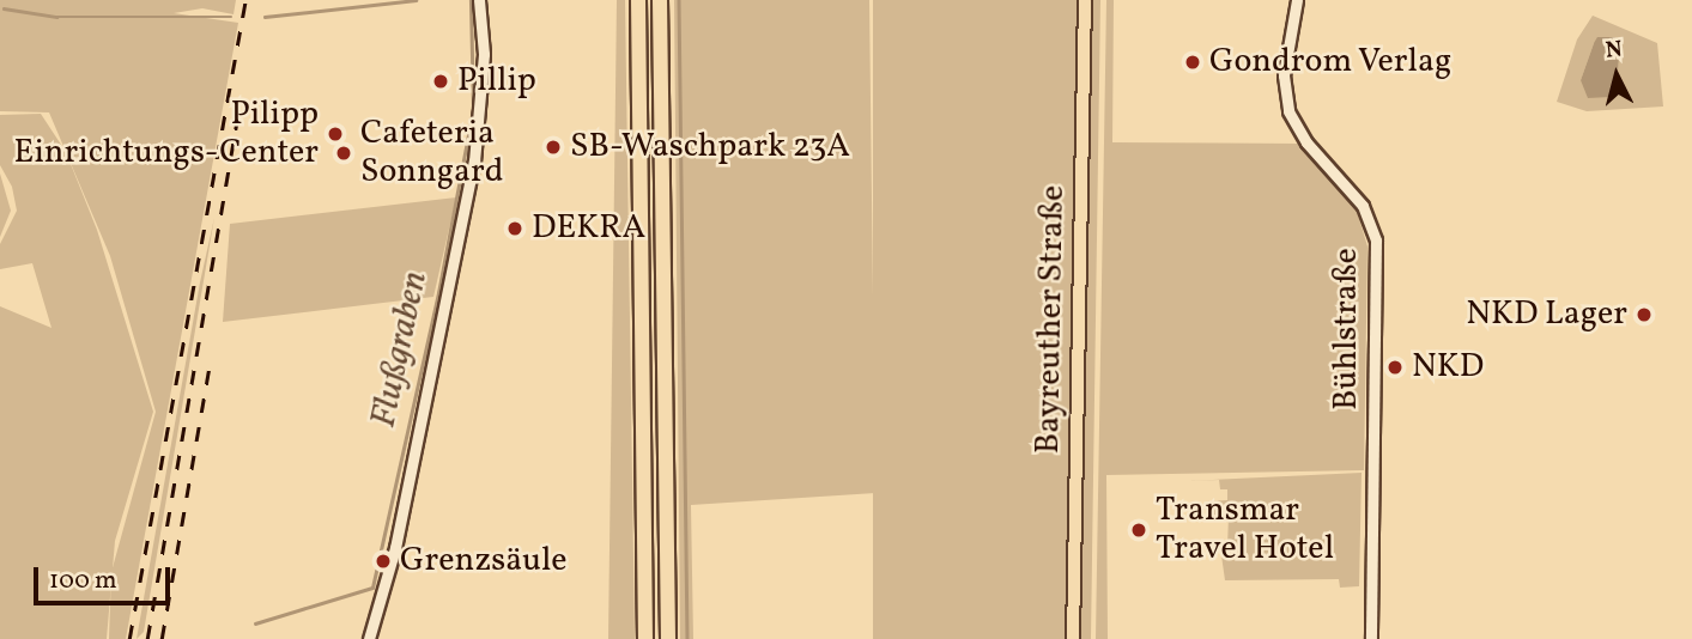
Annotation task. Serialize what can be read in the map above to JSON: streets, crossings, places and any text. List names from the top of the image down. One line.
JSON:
{"streets":{"main road":["Bayreuther Straße"],"street":["Bühlstraße"]},"water":["Flußgraben"],"places":["Gondrom Verlag","Pillip","Pilipp Einrichtungs-Center","SB-Waschpark 23A","Cafeteria Sonngard","DEKRA","NKD Lager","NKD","Transmar Travel Hotel","Grenzsäule"],"scale_bar":"100 m","north":"top"}
